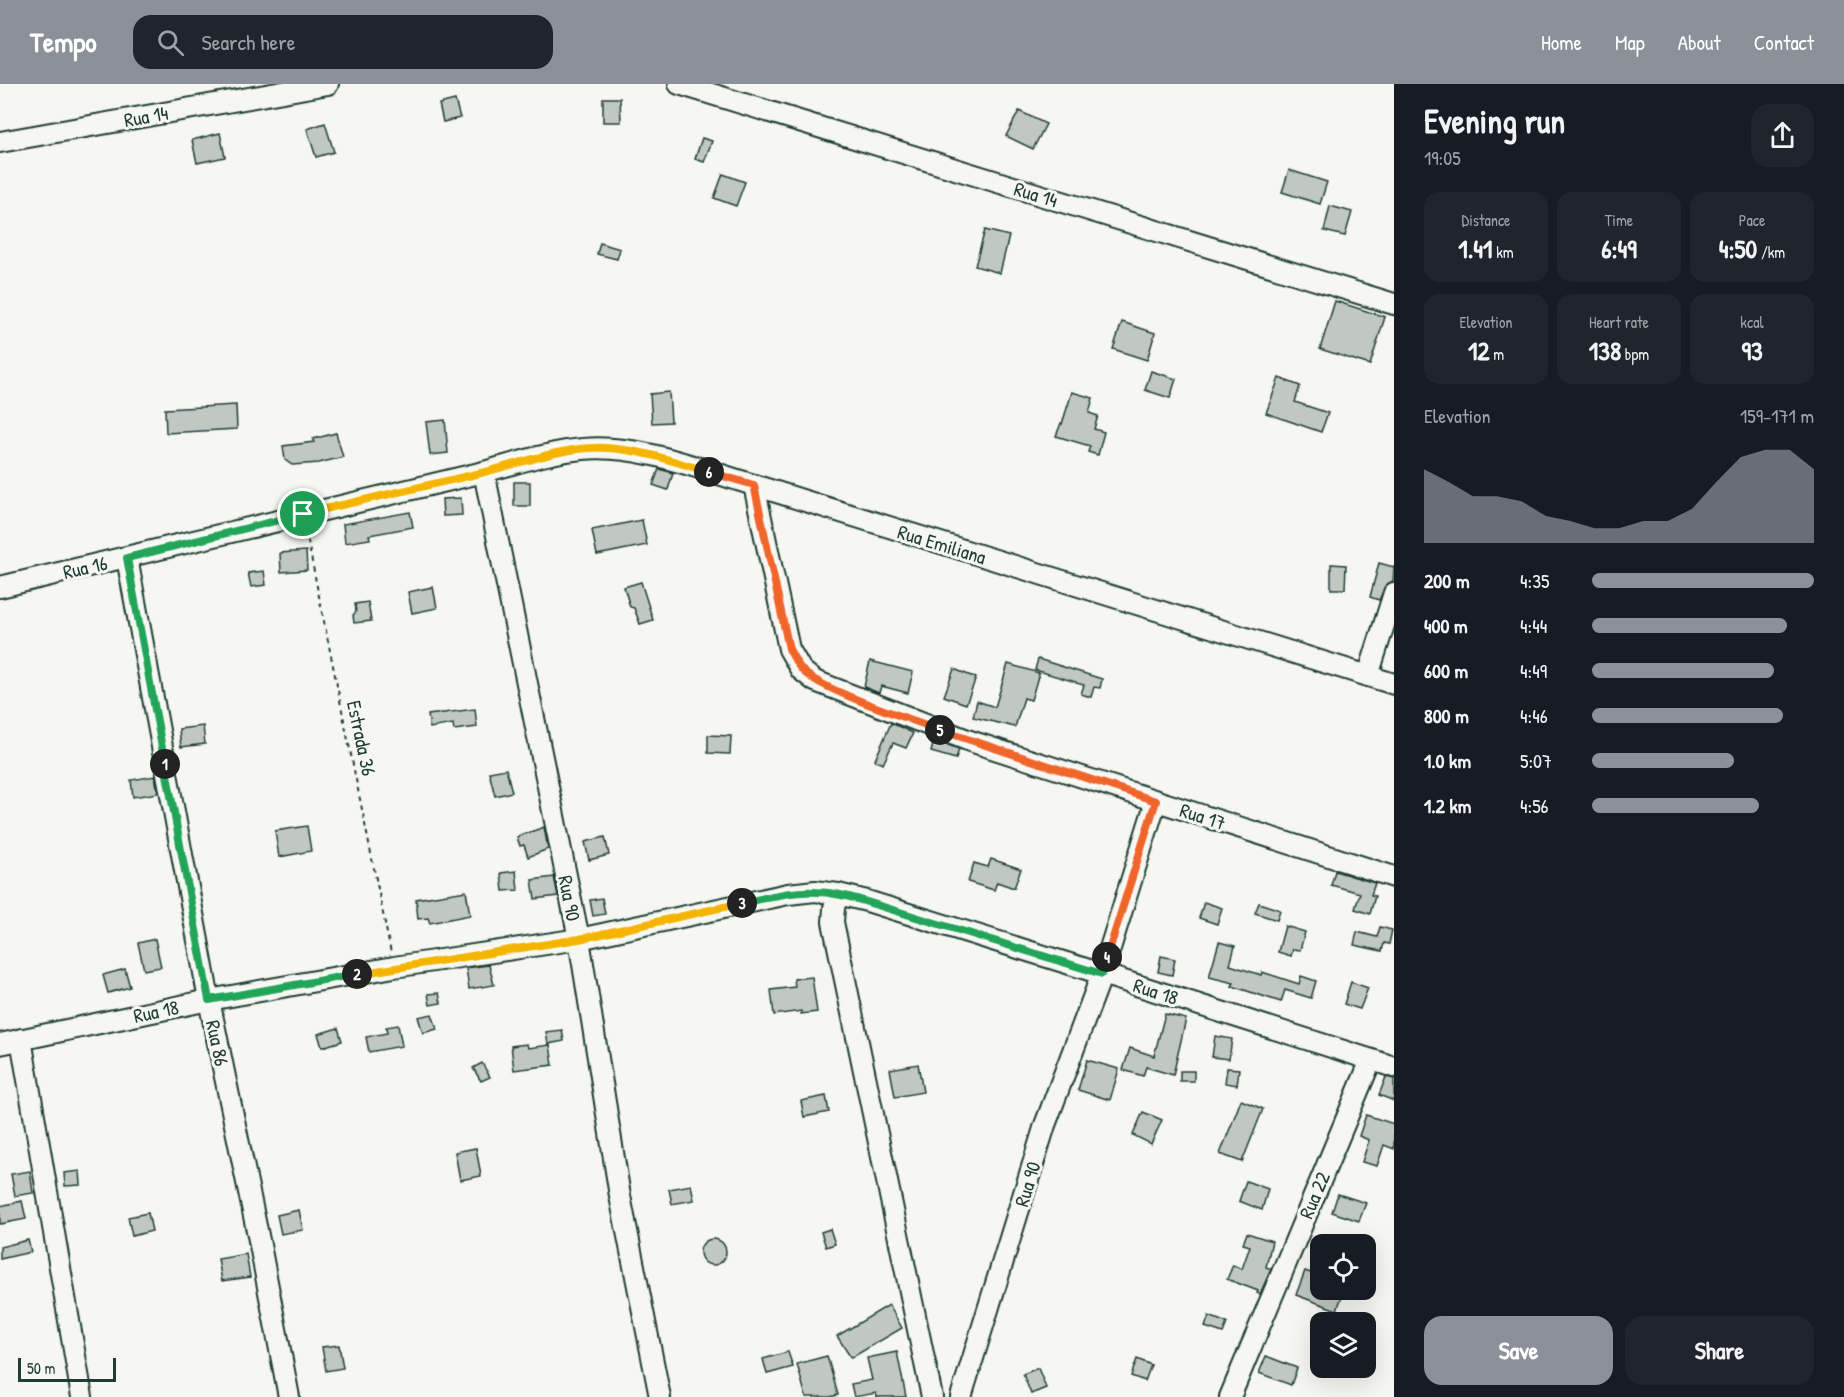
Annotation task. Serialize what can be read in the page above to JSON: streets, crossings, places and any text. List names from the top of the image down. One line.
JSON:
{"streets":{"street":["Rua 14","Rua Emiliana","Rua 16","Rua 17","Rua 90","Rua 18","Rua 86","Rua 22"],"path":["Estrada 36"]},"crossings":[["Rua Emiliana","Rua 16"],["Rua Emiliana","Rua 17"],["Rua Emiliana","Rua 90"],["Rua 16","Estrada 36"],["Rua 16","Rua 90"],["Rua 16","Rua 86"],["Estrada 36","Rua 18"],["Rua 17","Rua 90"],["Rua 90","Rua 18"],["Rua 18","Rua 86"],["Rua 18","Rua 22"]],"scale_bar":"50 m","page":{"header":"Tempo","search":"Search here","nav":["Home","Map","About","Contact"],"heading":["Evening run","19:05"],"stats":[["Distance","1.41 km"],["Time","6:49"],["Pace","4:50 /km"],["Elevation","12 m"],["Heart rate","138 bpm"],["kcal","93"]],"chart":["Elevation","159–171 m"],"pins":["6","5","1","3","4","2"],"list":[{"name":"200 m","note":"4:35"},{"name":"400 m","note":"4:44"},{"name":"600 m","note":"4:49"},{"name":"800 m","note":"4:46"},{"name":"1.0 km","note":"5:07"},{"name":"1.2 km","note":"4:56"}],"buttons":["Save","Share"],"scale":"50 m"}}
